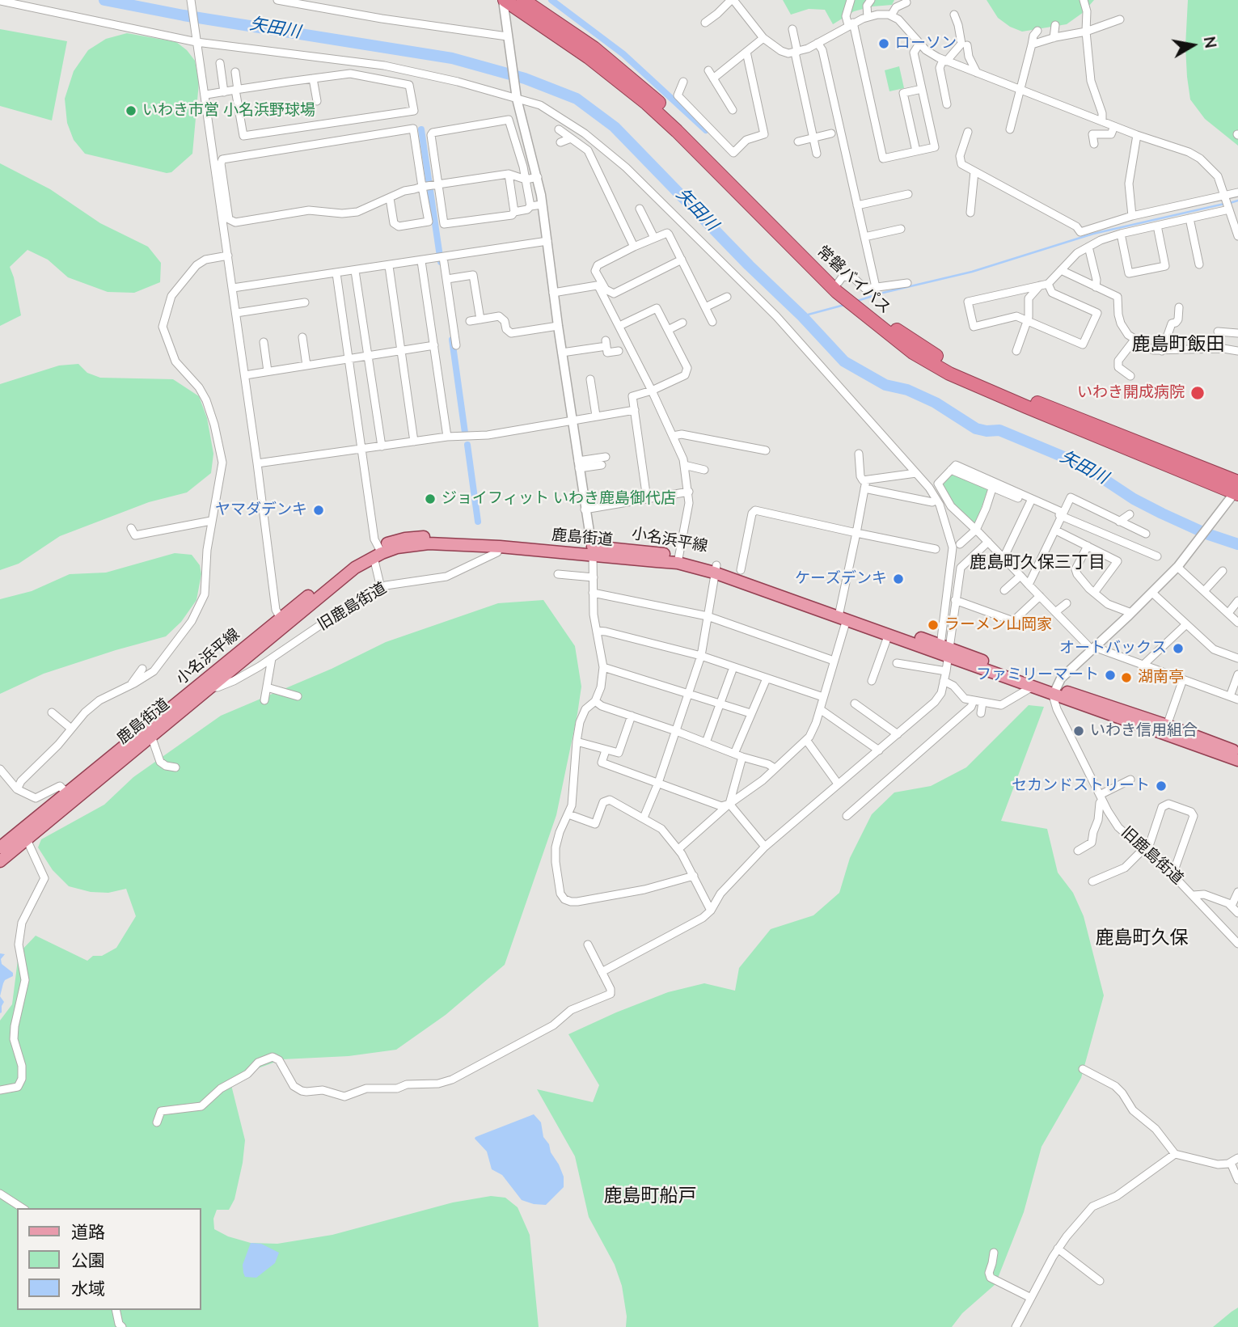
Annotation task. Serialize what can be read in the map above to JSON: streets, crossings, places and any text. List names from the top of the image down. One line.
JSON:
{"streets":{"highway":["常磐バイパス"],"main road":["鹿島街道","小名浜平線"],"street":["旧鹿島街道"]},"crossings":[["鹿島街道","小名浜平線"],["鹿島街道","旧鹿島街道"],["小名浜平線","旧鹿島街道"]],"districts":["鹿島町飯田","鹿島町久保三丁目","鹿島町久保","鹿島町船戸"],"water":["矢田川"],"places":["ローソン","いわき市営 小名浜野球場","いわき開成病院","ジョイフィット いわき鹿島御代店","ヤマダデンキ","ケーズデンキ","ラーメン山岡家","オートバックス","ファミリーマート","湖南亭","いわき信用組合","セカンドストリート"],"legend":["道路","公園","水域"],"north":"right"}
